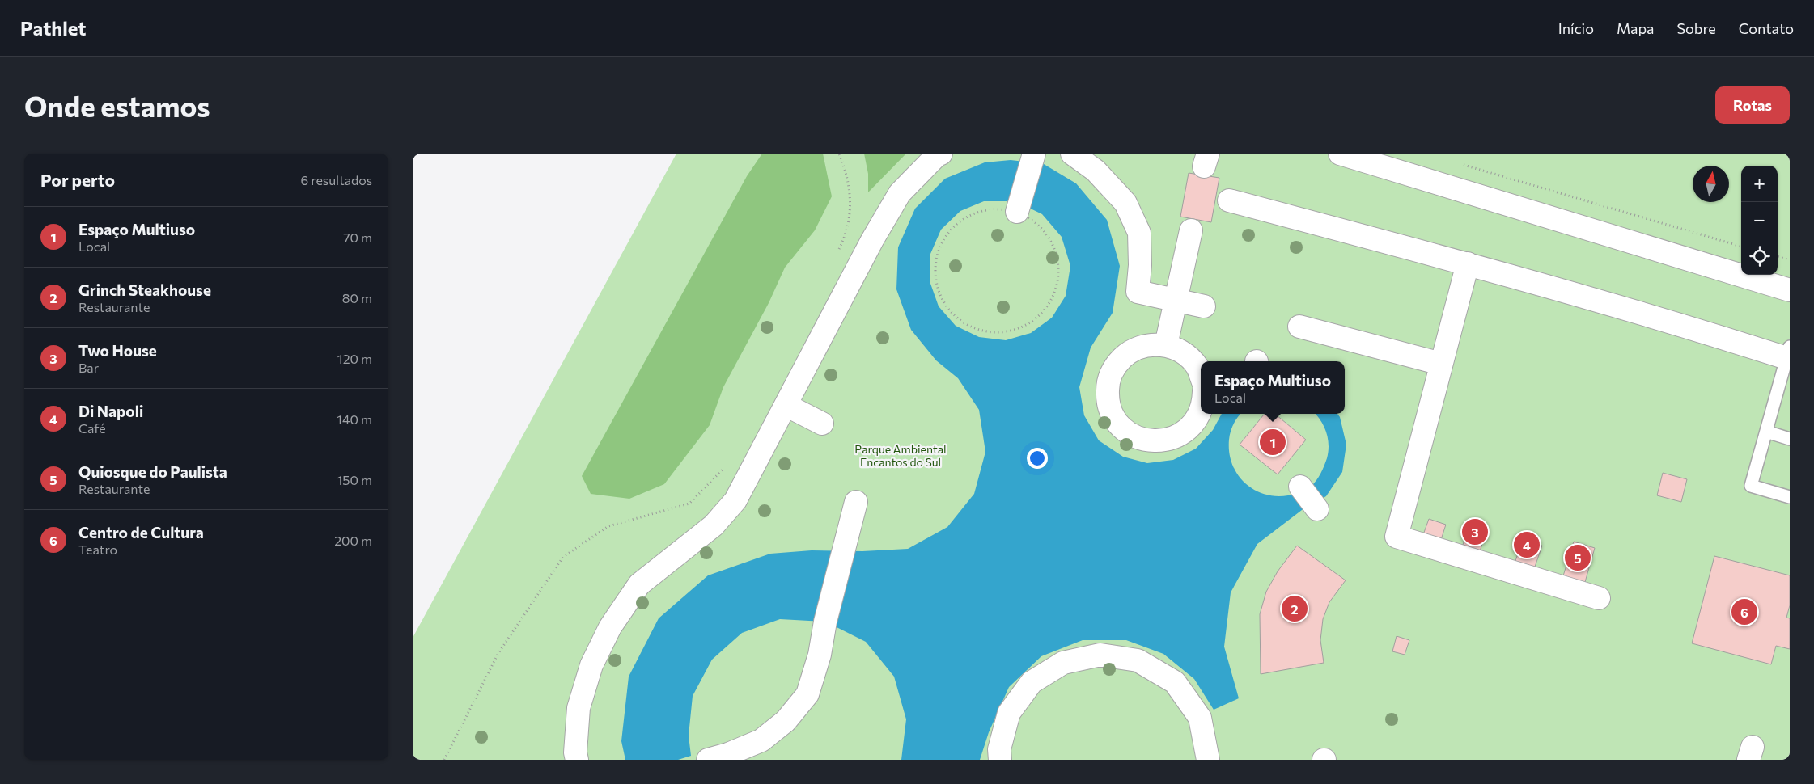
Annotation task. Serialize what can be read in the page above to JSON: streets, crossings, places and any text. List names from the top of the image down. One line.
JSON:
{"parks":["Parque Ambiental Encantos do Sul"],"north":"top","page":{"header":"Pathlet","nav":["Início","Mapa","Sobre","Contato"],"buttons":"Rotas","title":"Onde estamos","heading":["Por perto","6 resultados"],"map_buttons":["+","−"],"list":[{"mark":"1","name":"Espaço Multiuso","note":"Local","value":"70 m"},{"mark":"2","name":"Grinch Steakhouse","note":"Restaurante","value":"80 m"},{"mark":"3","name":"Two House","note":"Bar","value":"120 m"},{"mark":"4","name":"Di Napoli","note":"Café","value":"140 m"},{"mark":"5","name":"Quiosque do Paulista","note":"Restaurante","value":"150 m"},{"mark":"6","name":"Centro de Cultura","note":"Teatro","value":"200 m"}],"popup":["Espaço Multiuso","Local"],"pins":["1","3","4","5","2","6"]}}
